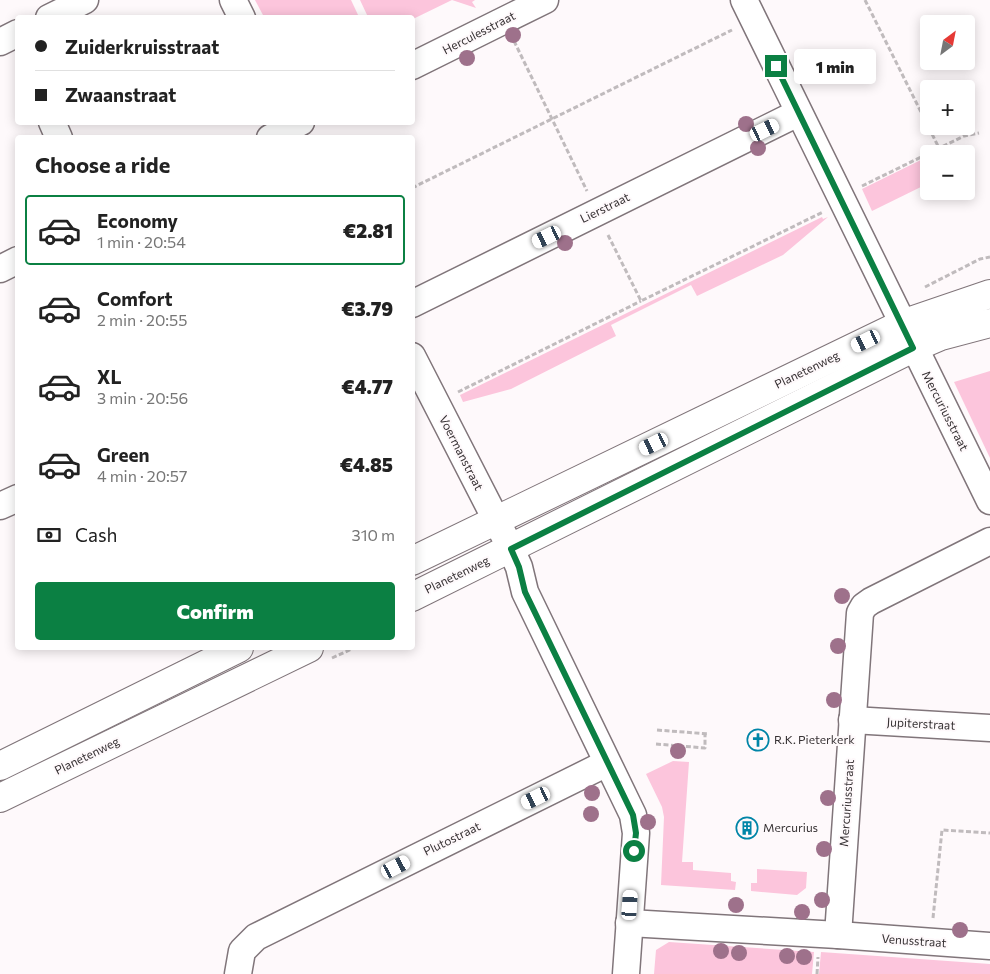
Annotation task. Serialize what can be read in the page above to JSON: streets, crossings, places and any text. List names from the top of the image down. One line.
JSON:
{"streets":{"main road":["Planetenweg"],"street":["Herculesstraat","Lierstraat","Mercuriusstraat","Voermanstraat","Jupiterstraat","Plutostraat","Venusstraat"]},"crossings":[["Lierstraat","Mercuriusstraat"],["Planetenweg","Mercuriusstraat"],["Planetenweg","Voermanstraat"],["Mercuriusstraat","Jupiterstraat"],["Mercuriusstraat","Venusstraat"],["Voermanstraat","Plutostraat"]],"places":{"church":["R.K. Pieterkerk"],"building":["Mercurius"]},"north":"top right","page":{"map_buttons":["+","−"],"banner":["Zuiderkruisstraat","Zwaanstraat"],"bubble":"1 min","heading":"Choose a ride","list":[{"name":"Economy","note":"1 min · 20:54","value":"€2.81"},{"name":"Comfort","note":"2 min · 20:55","value":"€3.79"},{"name":"XL","note":"3 min · 20:56","value":"€4.77"},{"name":"Green","note":"4 min · 20:57","value":"€4.85"}],"pay":["Cash","310 m"],"buttons":"Confirm"}}
